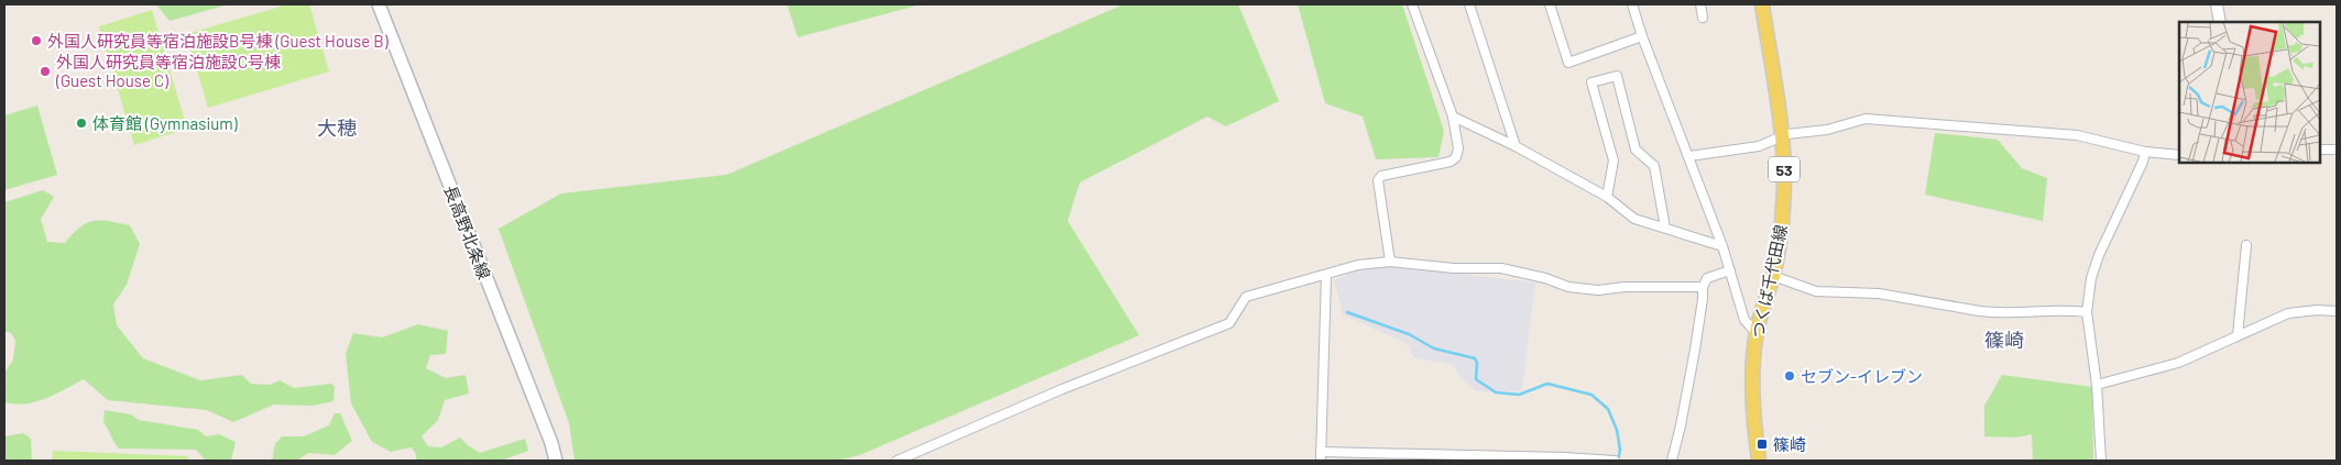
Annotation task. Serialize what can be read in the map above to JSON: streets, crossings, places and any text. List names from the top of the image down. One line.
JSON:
{"streets":{"main road":["53","長高野北条線","つくば千代田線"]},"districts":["大穂","篠崎"],"places":{"other":["外国人研究員等宿泊施設B号棟 (Guest House B)","外国人研究員等宿泊施設C号棟 (Guest House C)","体育館 (Gymnasium)","セブン-イレブン"],"transit":["篠崎"]}}
